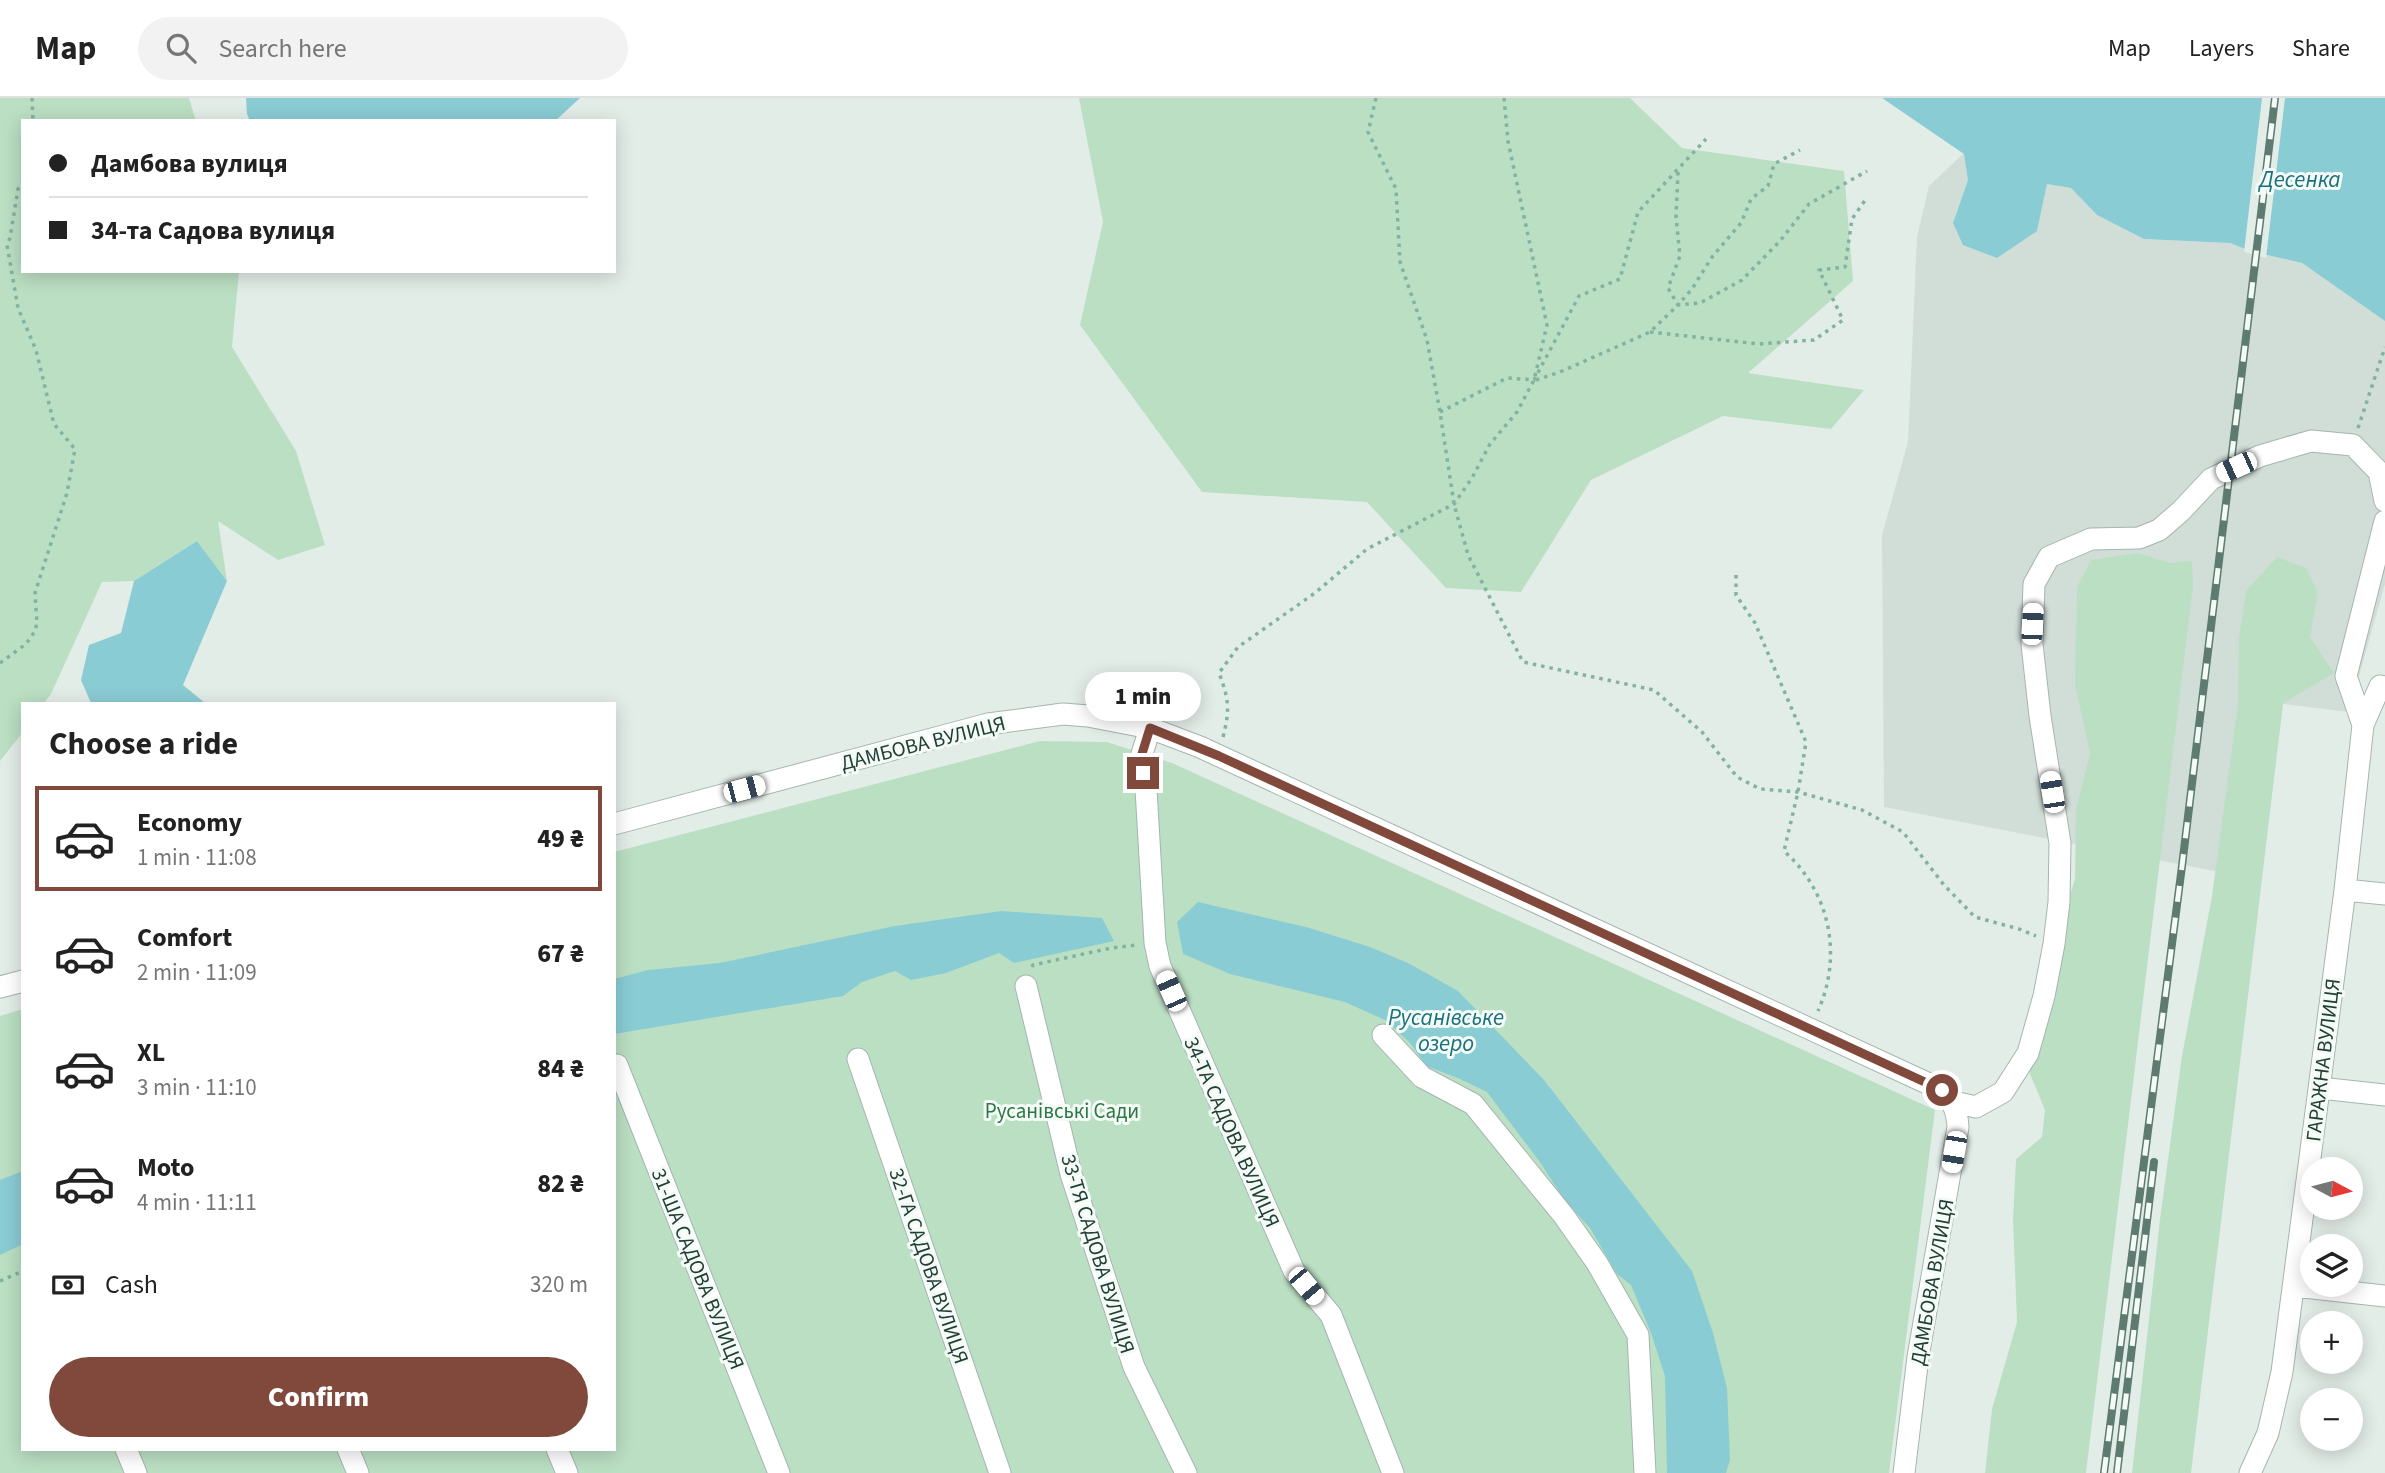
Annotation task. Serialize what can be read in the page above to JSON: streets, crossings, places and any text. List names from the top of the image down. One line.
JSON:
{"streets":{"street":["ДАМБОВА ВУЛИЦЯ","ГАРАЖНА ВУЛИЦЯ","34-ТА САДОВА ВУЛИЦЯ","33-ТЯ САДОВА ВУЛИЦЯ","32-ГА САДОВА ВУЛИЦЯ","31-ША САДОВА ВУЛИЦЯ"]},"crossings":[["ДАМБОВА ВУЛИЦЯ","34-ТА САДОВА ВУЛИЦЯ"]],"water":["Десенка","Русанівське озеро"],"parks":["Русанівські Сади"],"north":"right","page":{"header":"Map","search":"Search here","nav":["Map","Layers","Share"],"banner":["Дамбова вулиця","34-та Садова вулиця"],"bubble":"1 min","heading":"Choose a ride","list":[{"name":"Economy","note":"1 min · 11:08","value":"49 ₴"},{"name":"Comfort","note":"2 min · 11:09","value":"67 ₴"},{"name":"XL","note":"3 min · 11:10","value":"84 ₴"},{"name":"Moto","note":"4 min · 11:11","value":"82 ₴"}],"map_buttons":["+","−"],"pay":["Cash","320 m"],"buttons":"Confirm"}}
